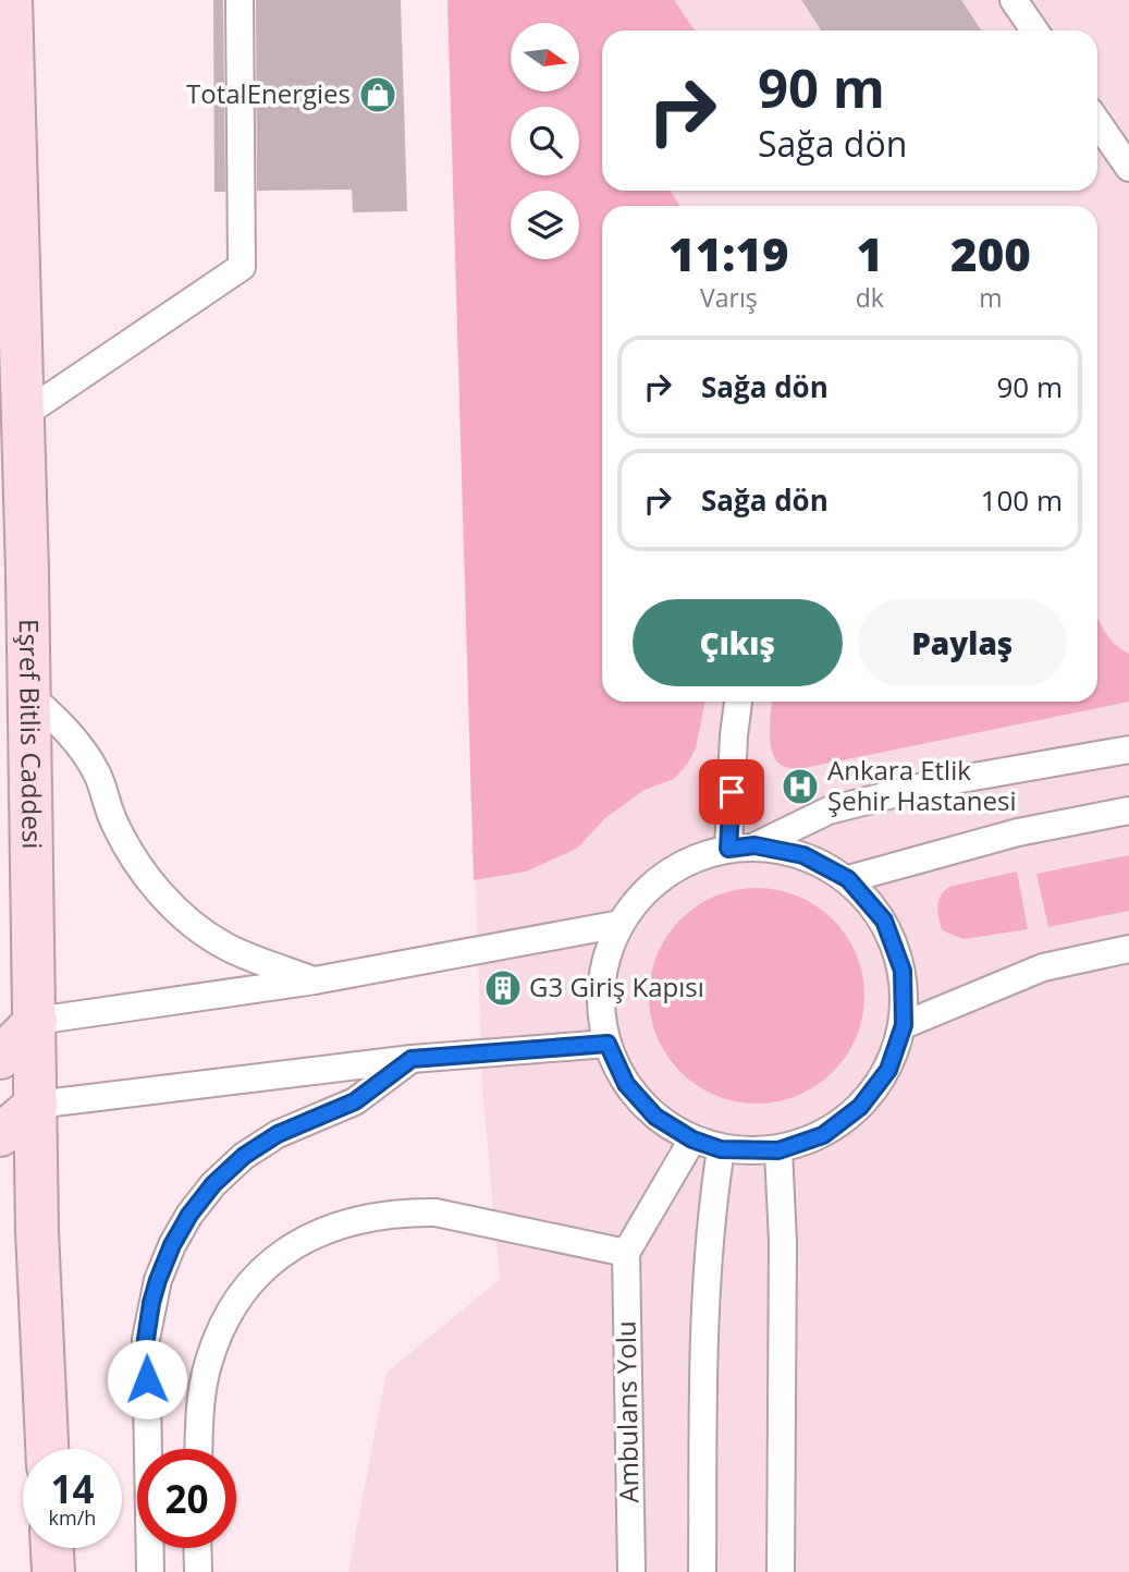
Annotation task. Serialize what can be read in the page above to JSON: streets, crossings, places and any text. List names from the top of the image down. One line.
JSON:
{"streets":{"main road":["Eşref Bitlis Caddesi"],"lane":["Ambulans Yolu"]},"places":{"shop":["TotalEnergies"],"hospital":["Ankara Etlik Şehir Hastanesi"],"building":["G3 Giriş Kapısı"]},"north":"right","page":{"turn":["90 m","Sağa dön"],"eta":["11:19","Varış","1","dk","200","m"],"list":[{"name":"Sağa dön","value":"90 m"},{"name":"Sağa dön","value":"100 m"}],"buttons":["Çıkış","Paylaş"],"speed":"14 km/h","limit":"20"}}
